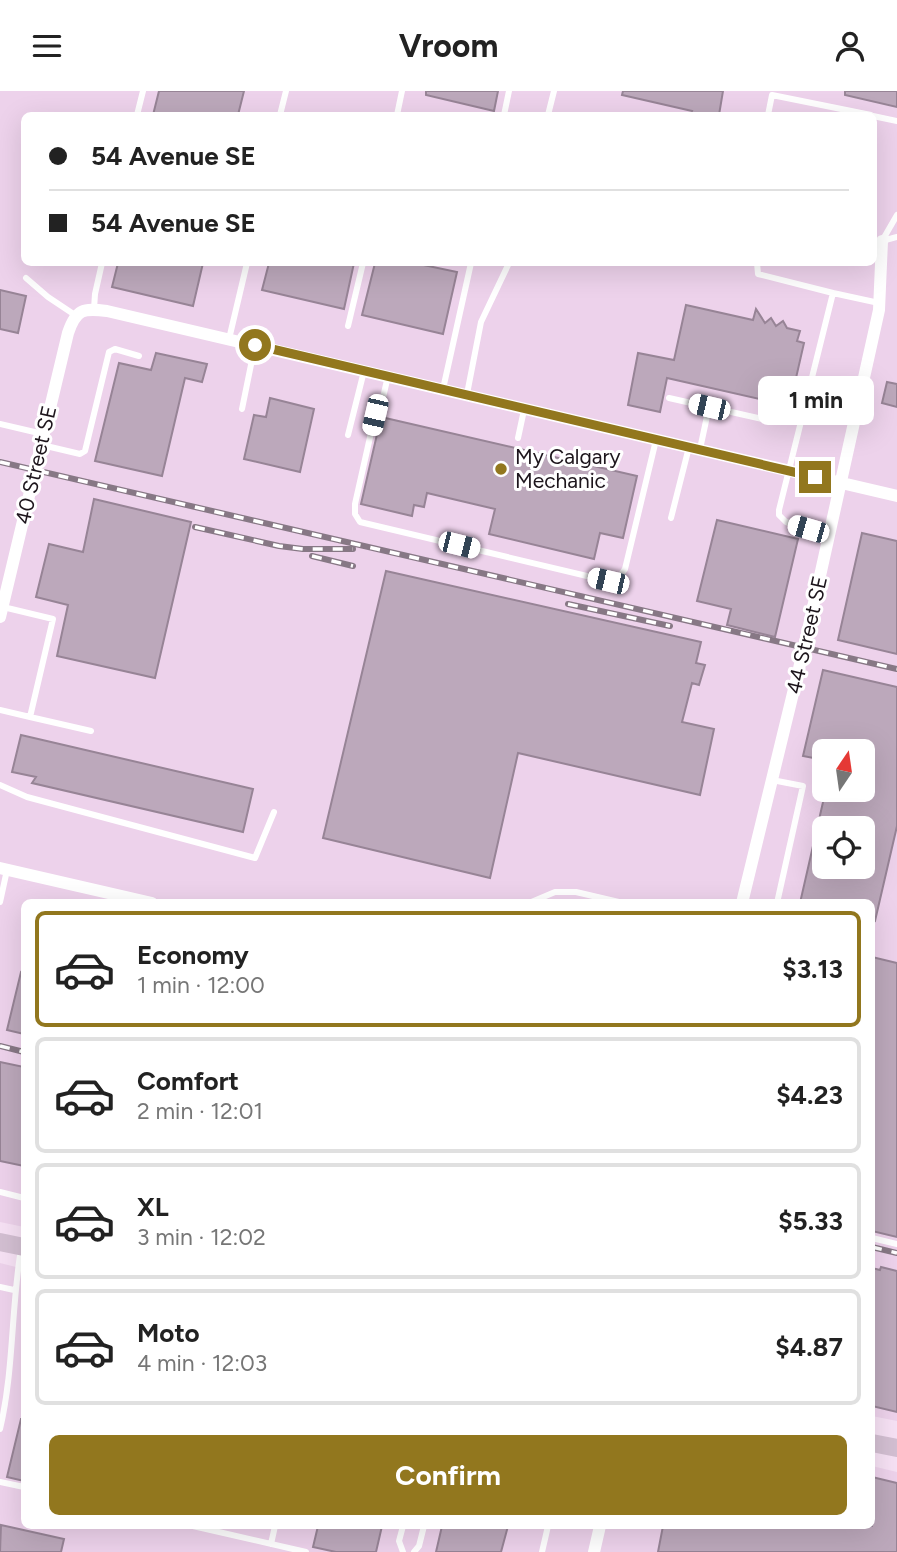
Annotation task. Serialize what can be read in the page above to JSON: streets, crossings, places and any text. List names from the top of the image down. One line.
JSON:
{"streets":{"street":["40 Street SE","44 Street SE"]},"places":["My Calgary Mechanic"],"north":"top","page":{"header":"Vroom","banner":["54 Avenue SE","54 Avenue SE"],"bubble":"1 min","list":[{"name":"Economy","note":"1 min · 12:00","value":"$3.13"},{"name":"Comfort","note":"2 min · 12:01","value":"$4.23"},{"name":"XL","note":"3 min · 12:02","value":"$5.33"},{"name":"Moto","note":"4 min · 12:03","value":"$4.87"}],"buttons":"Confirm"}}
